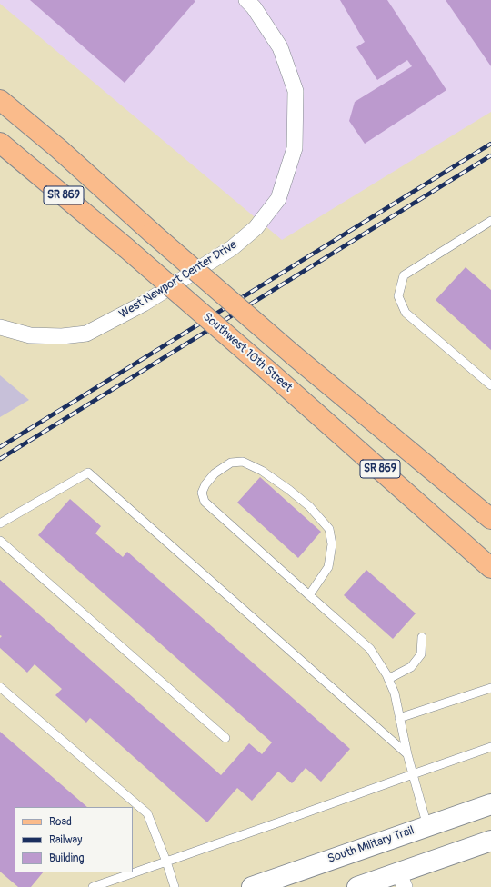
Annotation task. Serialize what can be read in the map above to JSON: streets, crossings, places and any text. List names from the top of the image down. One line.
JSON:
{"streets":{"main road":["SR 869","Southwest 10th Street"],"street":["West Newport Center Drive","South Military Trail"]},"legend":["Road","Railway","Building"]}
